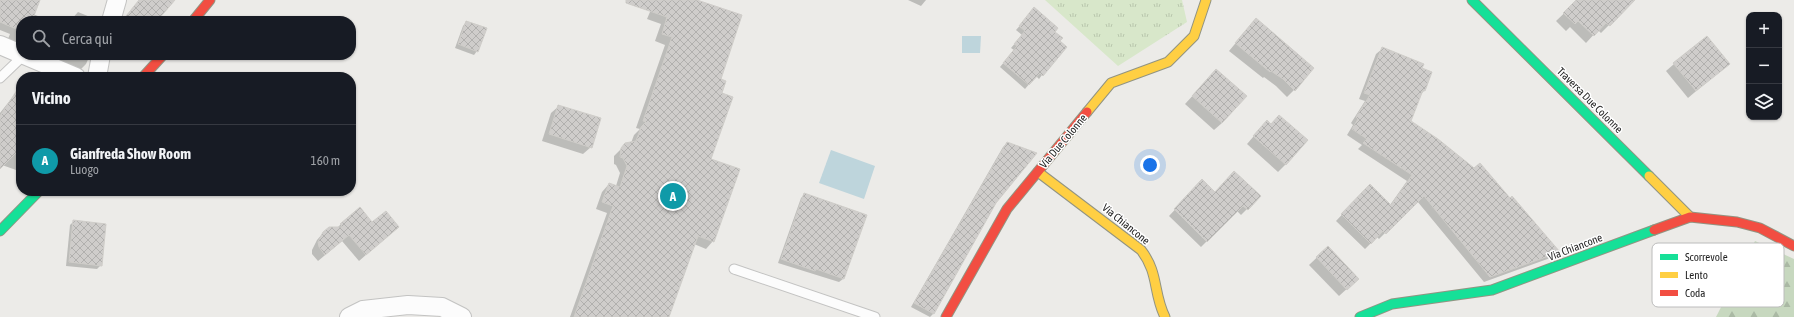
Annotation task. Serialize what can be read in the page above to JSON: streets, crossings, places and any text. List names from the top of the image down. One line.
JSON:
{"streets":{"street":["Traversa Due Colonne","Via Due Colonne","Via Chiancone"]},"crossings":[["Traversa Due Colonne","Via Chiancone"],["Via Due Colonne","Via Chiancone"]],"legend":["Scorrevole","Lento","Coda"],"page":{"map_buttons":["+","−"],"search":"Cerca qui","heading":"Vicino","list":[{"mark":"A","name":"Gianfreda Show Room","note":"Luogo","value":"160 m"}],"pins":"A"}}
